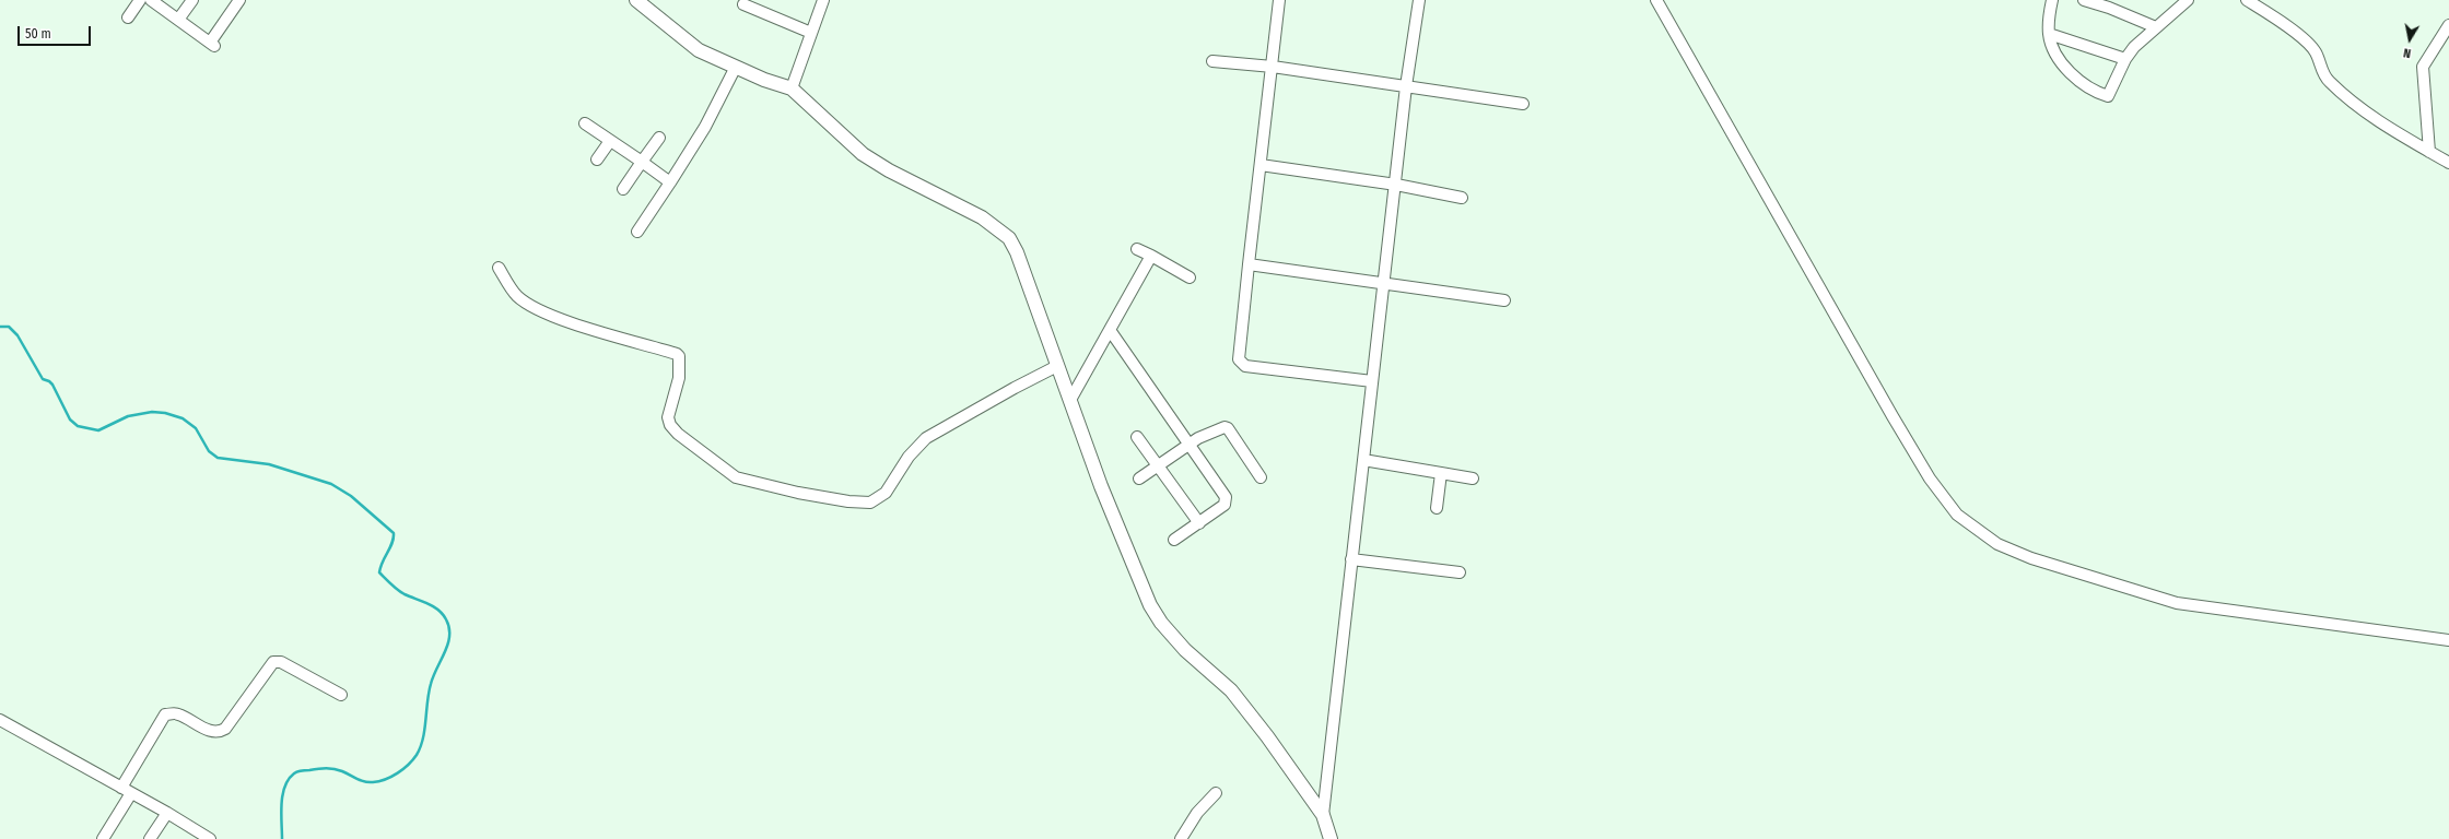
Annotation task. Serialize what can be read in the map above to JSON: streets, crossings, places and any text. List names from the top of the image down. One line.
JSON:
{"scale_bar":"50 m","north":"bottom"}
